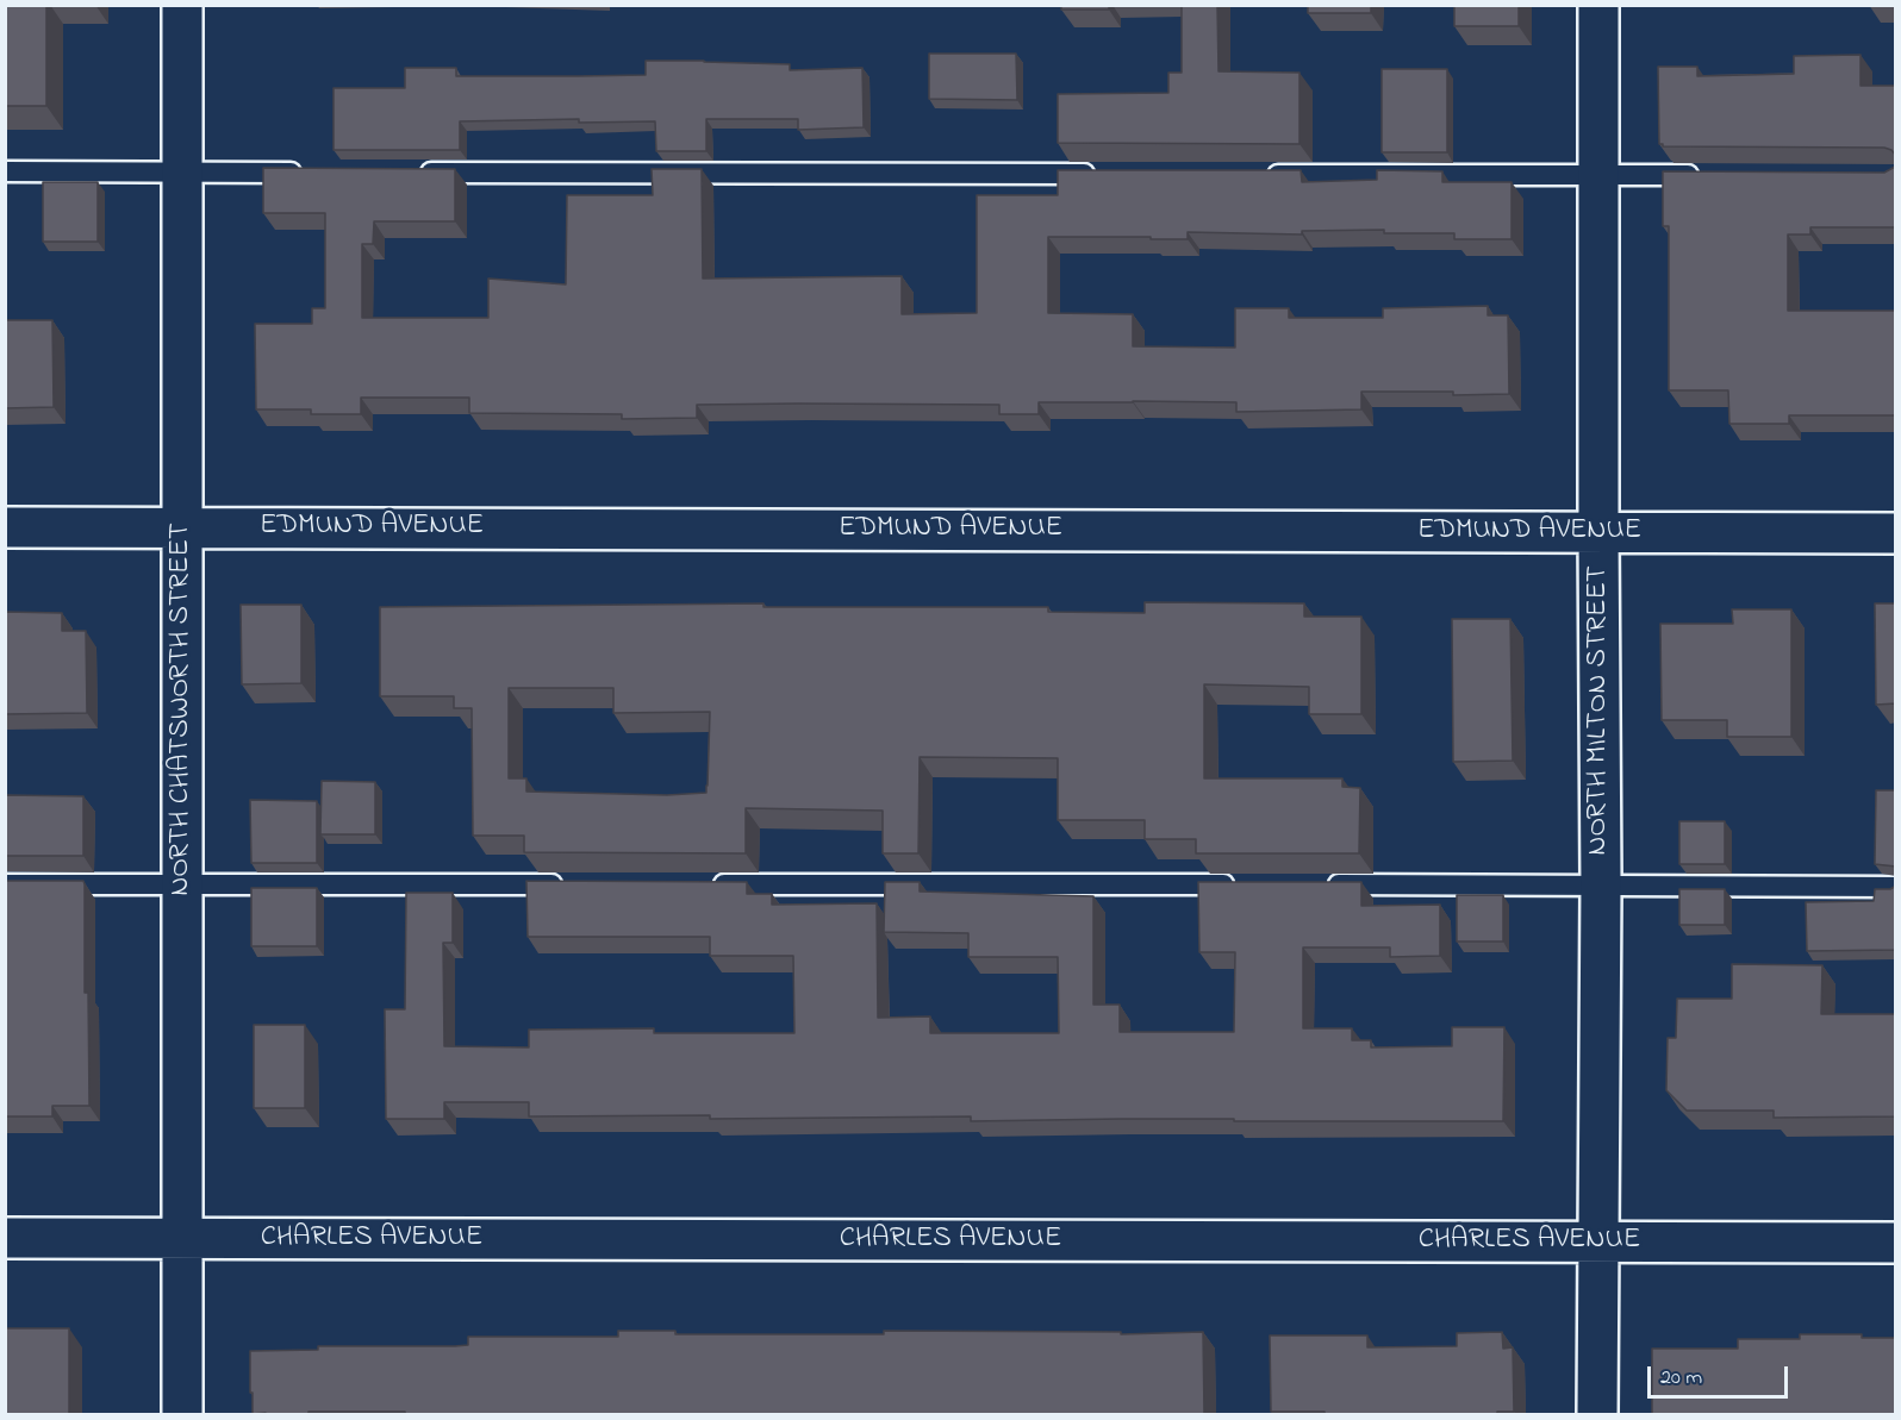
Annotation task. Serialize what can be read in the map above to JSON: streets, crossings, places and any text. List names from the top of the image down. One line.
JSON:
{"streets":{"street":["EDMUND AVENUE","NORTH CHATSWORTH STREET","NORTH MILTON STREET","CHARLES AVENUE"]},"crossings":[["EDMUND AVENUE","NORTH CHATSWORTH STREET"],["EDMUND AVENUE","NORTH MILTON STREET"],["NORTH CHATSWORTH STREET","CHARLES AVENUE"],["NORTH MILTON STREET","CHARLES AVENUE"]],"scale_bar":"20 m"}
